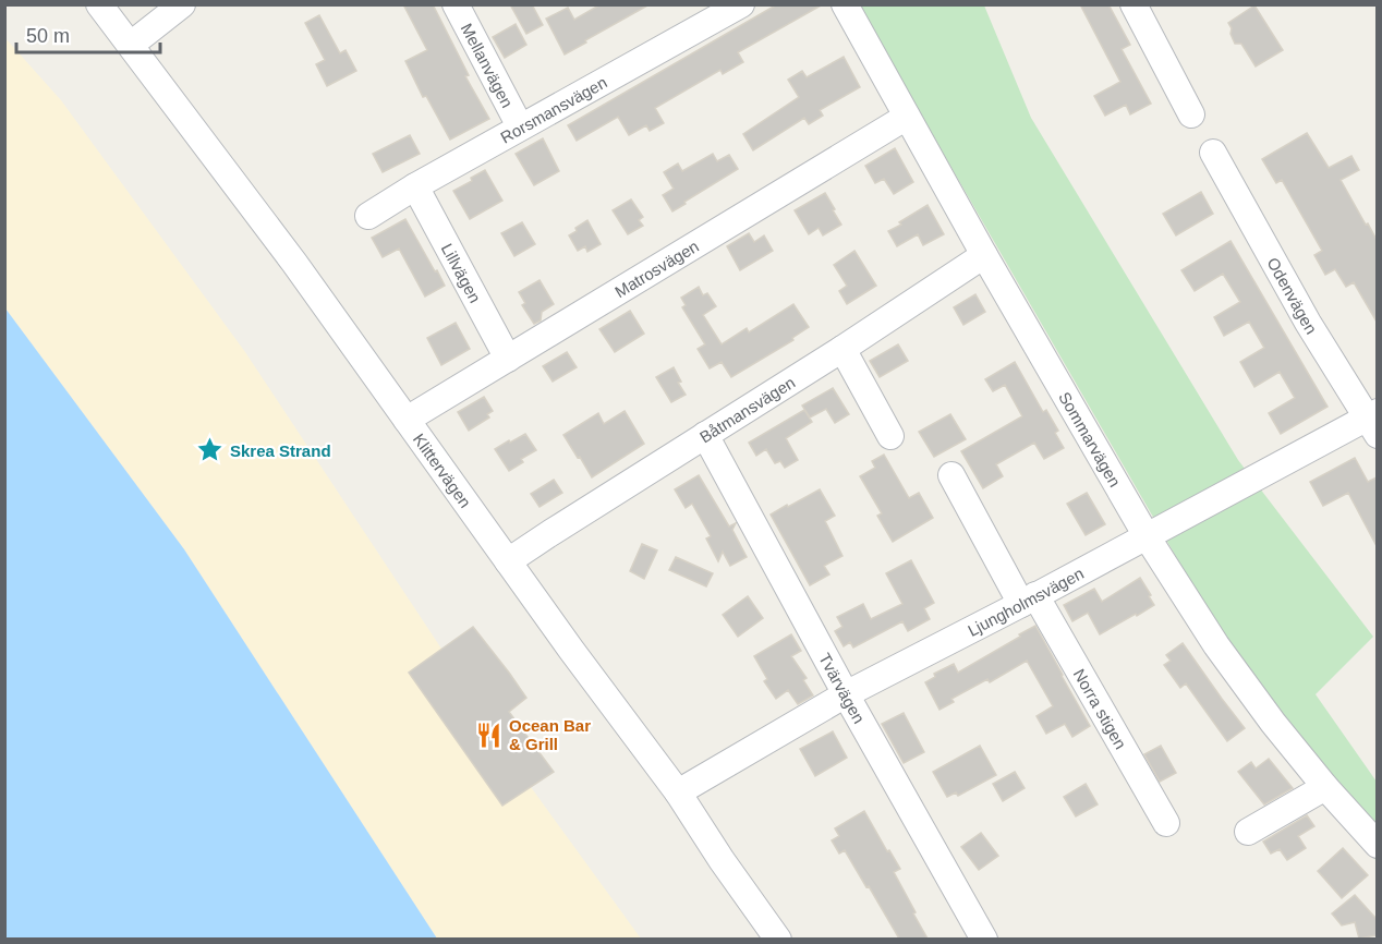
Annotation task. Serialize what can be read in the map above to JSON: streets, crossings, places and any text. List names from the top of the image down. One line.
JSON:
{"streets":{"street":["Mellanvägen","Rorsmansvägen","Matrosvägen","Lillvägen","Odenvägen","Båtmansvägen","Sommarvägen","Klittervägen","Ljungholmsvägen","Tvärvägen","Norra stigen"]},"crossings":[["Mellanvägen","Rorsmansvägen"],["Rorsmansvägen","Lillvägen"],["Matrosvägen","Lillvägen"],["Matrosvägen","Sommarvägen"],["Matrosvägen","Klittervägen"],["Odenvägen","Ljungholmsvägen"],["Båtmansvägen","Sommarvägen"],["Båtmansvägen","Klittervägen"],["Båtmansvägen","Tvärvägen"],["Sommarvägen","Ljungholmsvägen"],["Klittervägen","Ljungholmsvägen"],["Ljungholmsvägen","Tvärvägen"],["Ljungholmsvägen","Norra stigen"]],"places":{"place":["Skrea Strand"],"restaurant":["Ocean Bar & Grill"]},"scale_bar":"50 m"}
